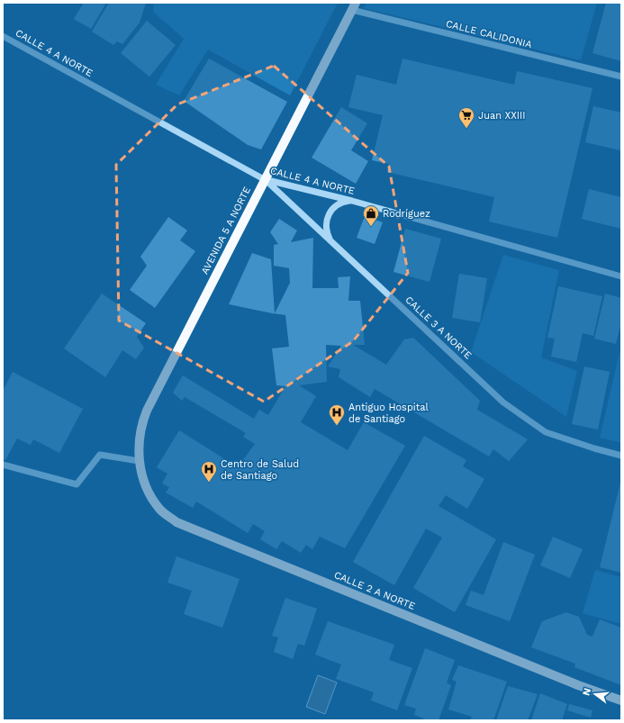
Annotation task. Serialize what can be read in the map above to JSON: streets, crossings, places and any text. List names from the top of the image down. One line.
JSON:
{"streets":{"main road":["AVENIDA 5 A NORTE","CALLE 2 A NORTE"],"street":["CALLE CALIDONIA","CALLE 4 A NORTE","CALLE 3 A NORTE"]},"crossings":[["CALLE CALIDONIA","AVENIDA 5 A NORTE"],["CALLE 4 A NORTE","AVENIDA 5 A NORTE"],["CALLE 4 A NORTE","CALLE 3 A NORTE"],["AVENIDA 5 A NORTE","CALLE 3 A NORTE"],["AVENIDA 5 A NORTE","CALLE 2 A NORTE"]],"places":{"supermarket":["Juan XXIII"],"shop":["Rodríguez"],"hospital":["Antiguo Hospital de Santiago","Centro de Salud de Santiago"]},"north":"left"}
